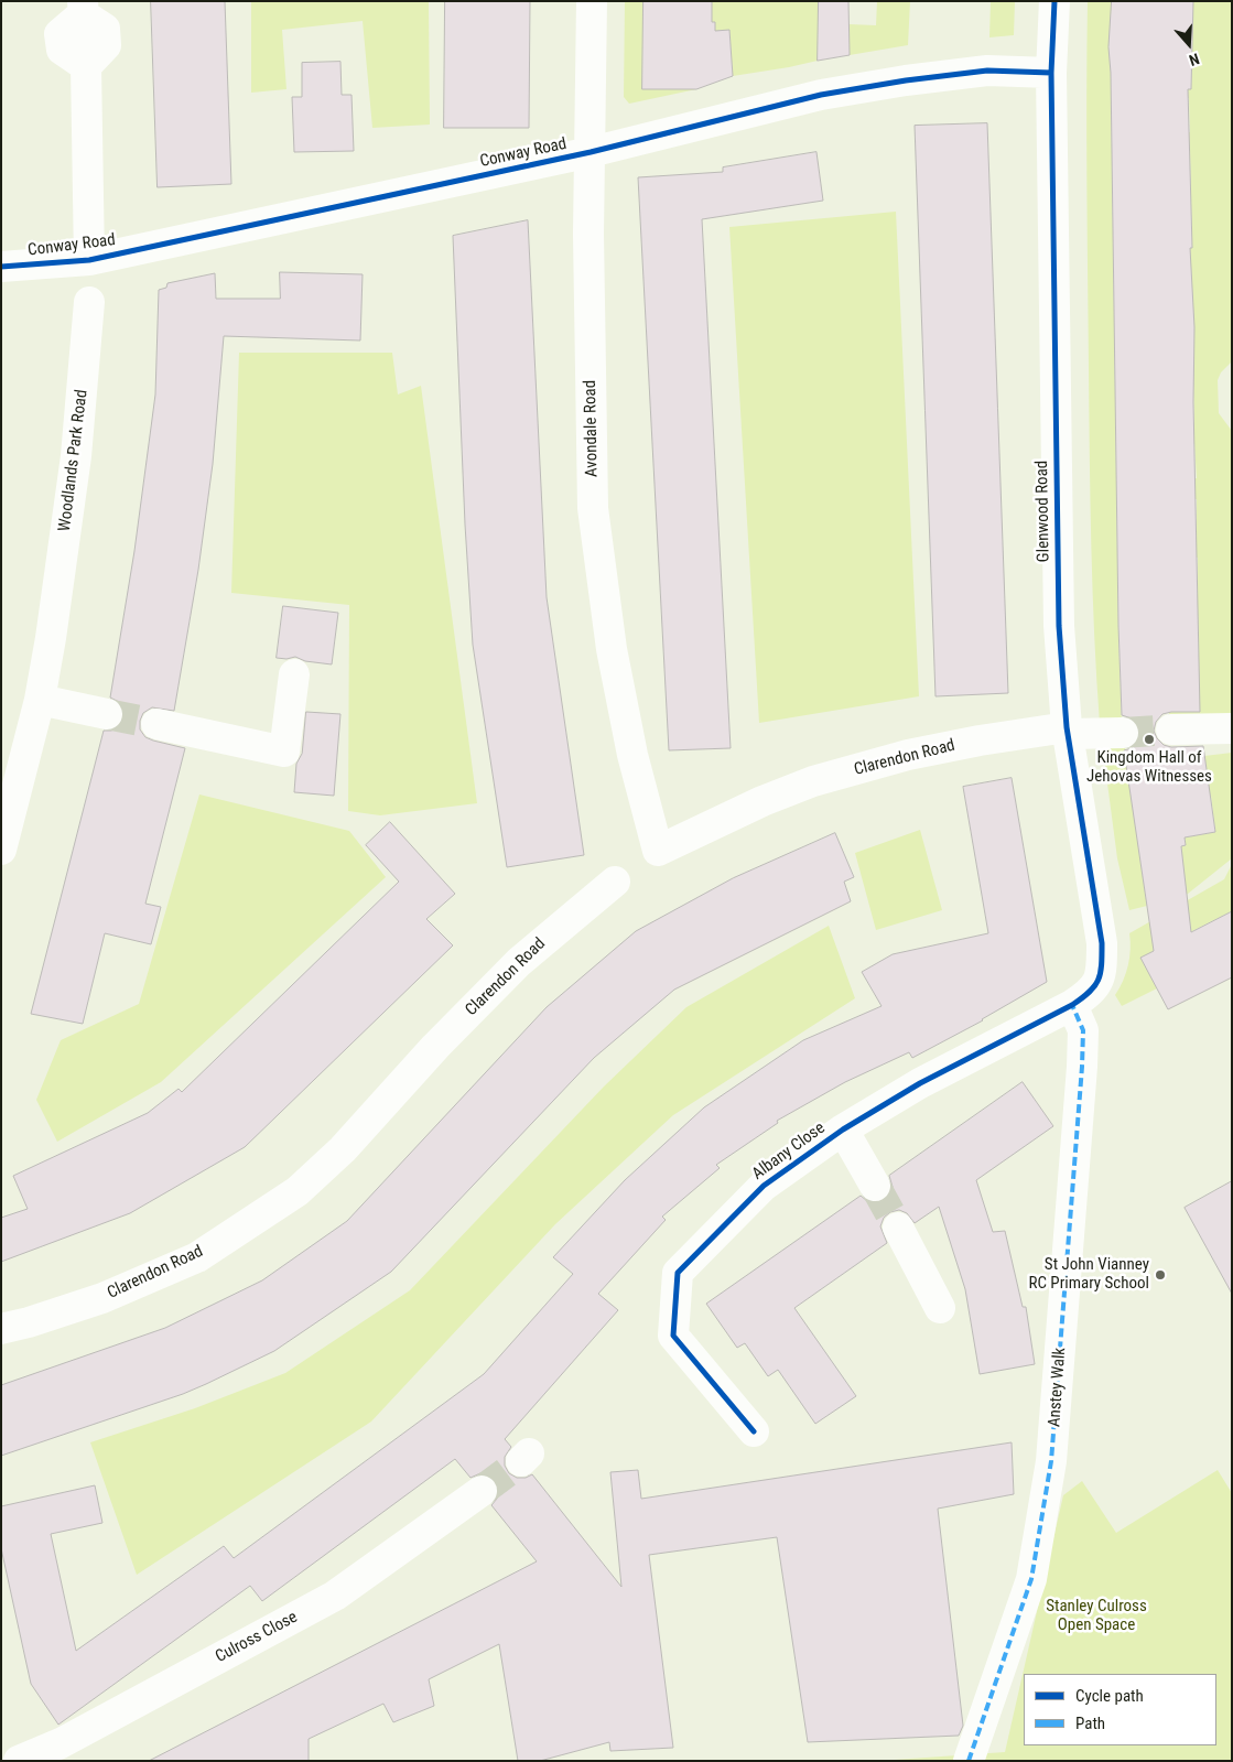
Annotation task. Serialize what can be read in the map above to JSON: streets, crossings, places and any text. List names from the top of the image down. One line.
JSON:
{"streets":{"street":["Conway Road","Avondale Road","Woodlands Park Road","Glenwood Road","Clarendon Road","Albany Close","Anstey Walk","Culross Close"]},"crossings":[["Conway Road","Avondale Road"],["Conway Road","Glenwood Road"],["Avondale Road","Clarendon Road"],["Glenwood Road","Clarendon Road"],["Glenwood Road","Albany Close"],["Glenwood Road","Anstey Walk"],["Albany Close","Anstey Walk"]],"parks":["Stanley Culross Open Space"],"places":["Kingdom Hall of Jehovas Witnesses","St John Vianney RC Primary School"],"legend":["Cycle path","Path"],"north":"bottom"}
